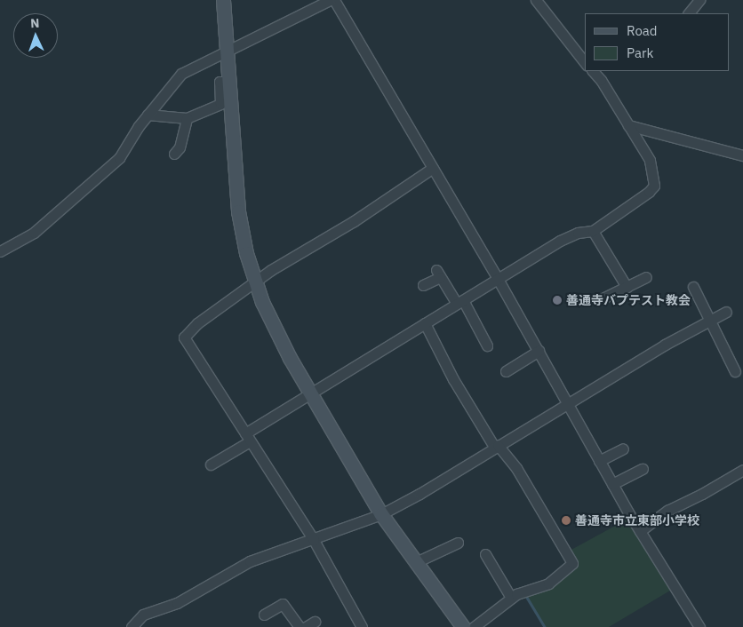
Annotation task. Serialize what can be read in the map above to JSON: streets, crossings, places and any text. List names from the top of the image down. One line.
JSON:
{"places":["善通寺バプテスト教会","善通寺市立東部小学校"],"legend":["Road","Park"],"north":"top"}
